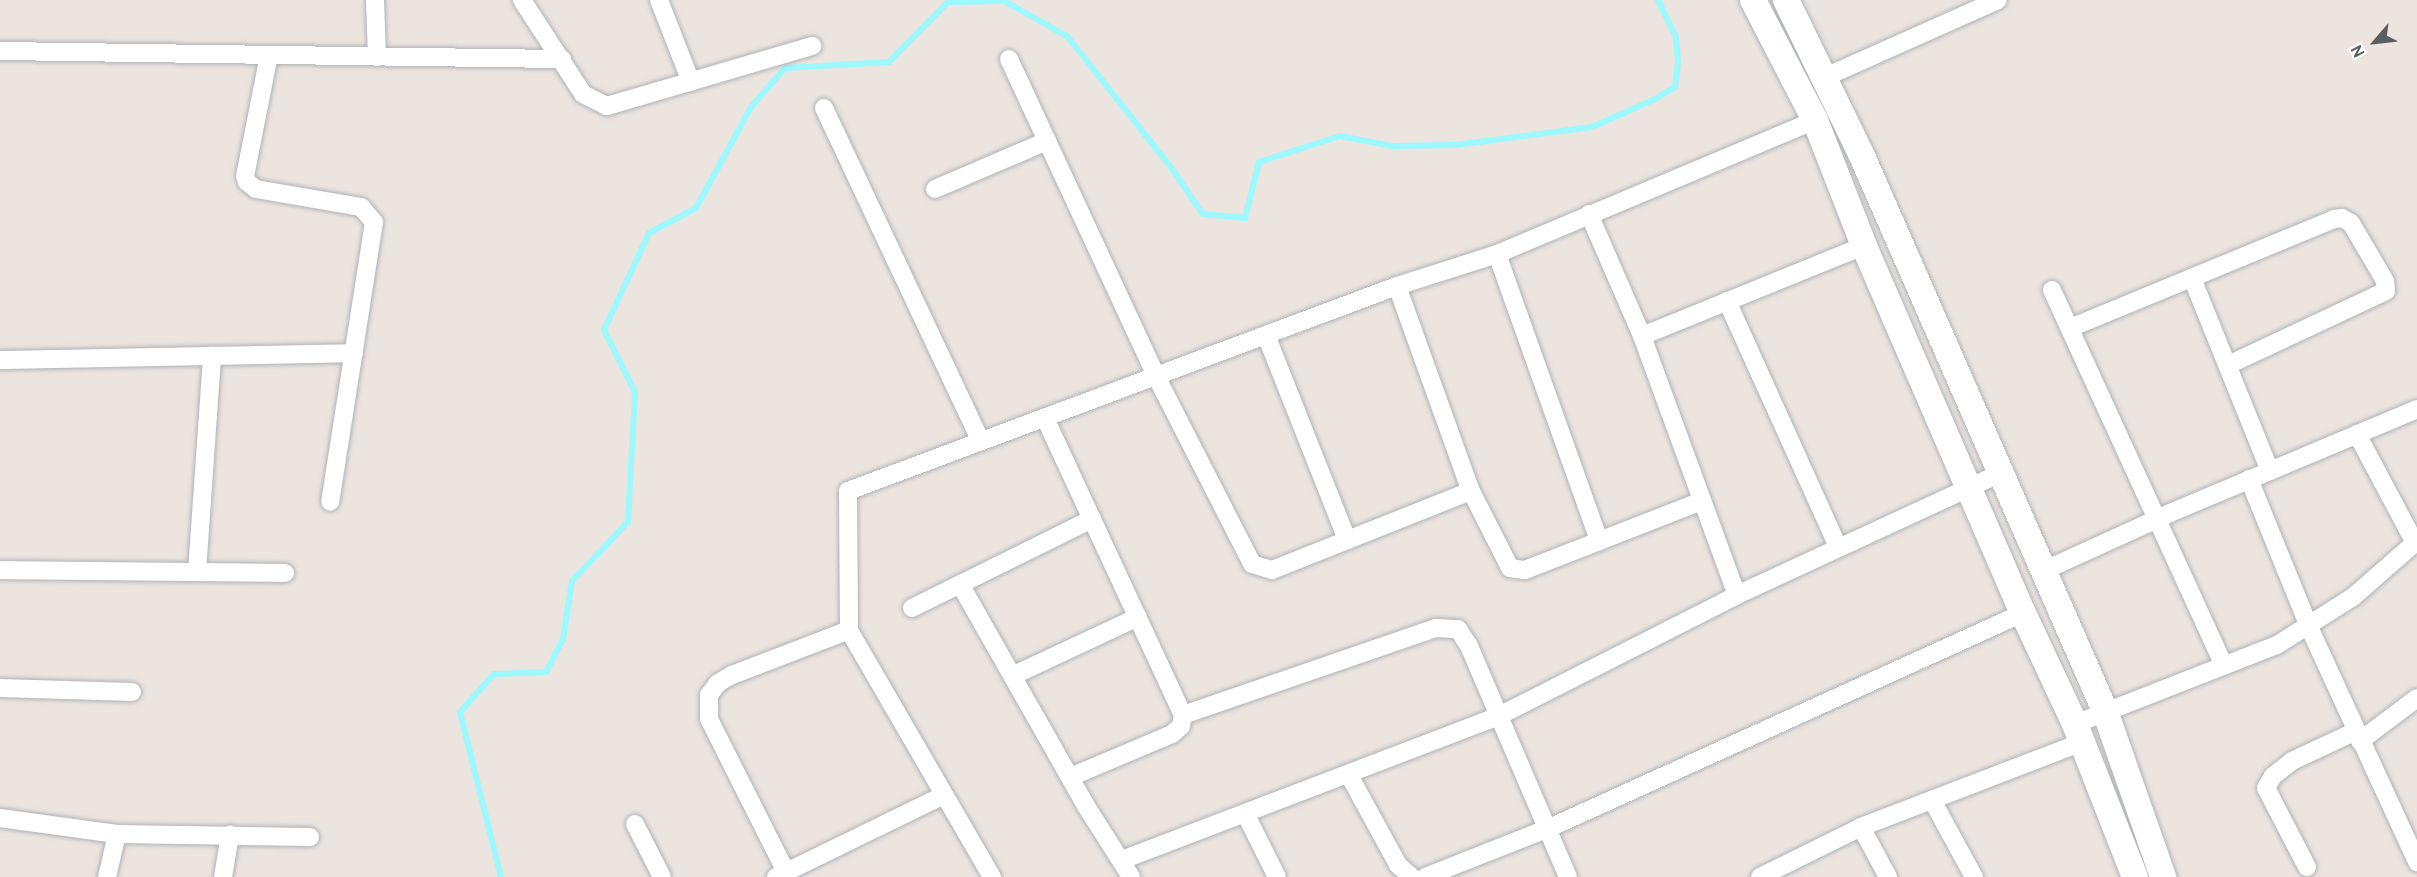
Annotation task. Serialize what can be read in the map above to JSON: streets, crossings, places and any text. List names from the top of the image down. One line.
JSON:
{"north":"bottom left"}
